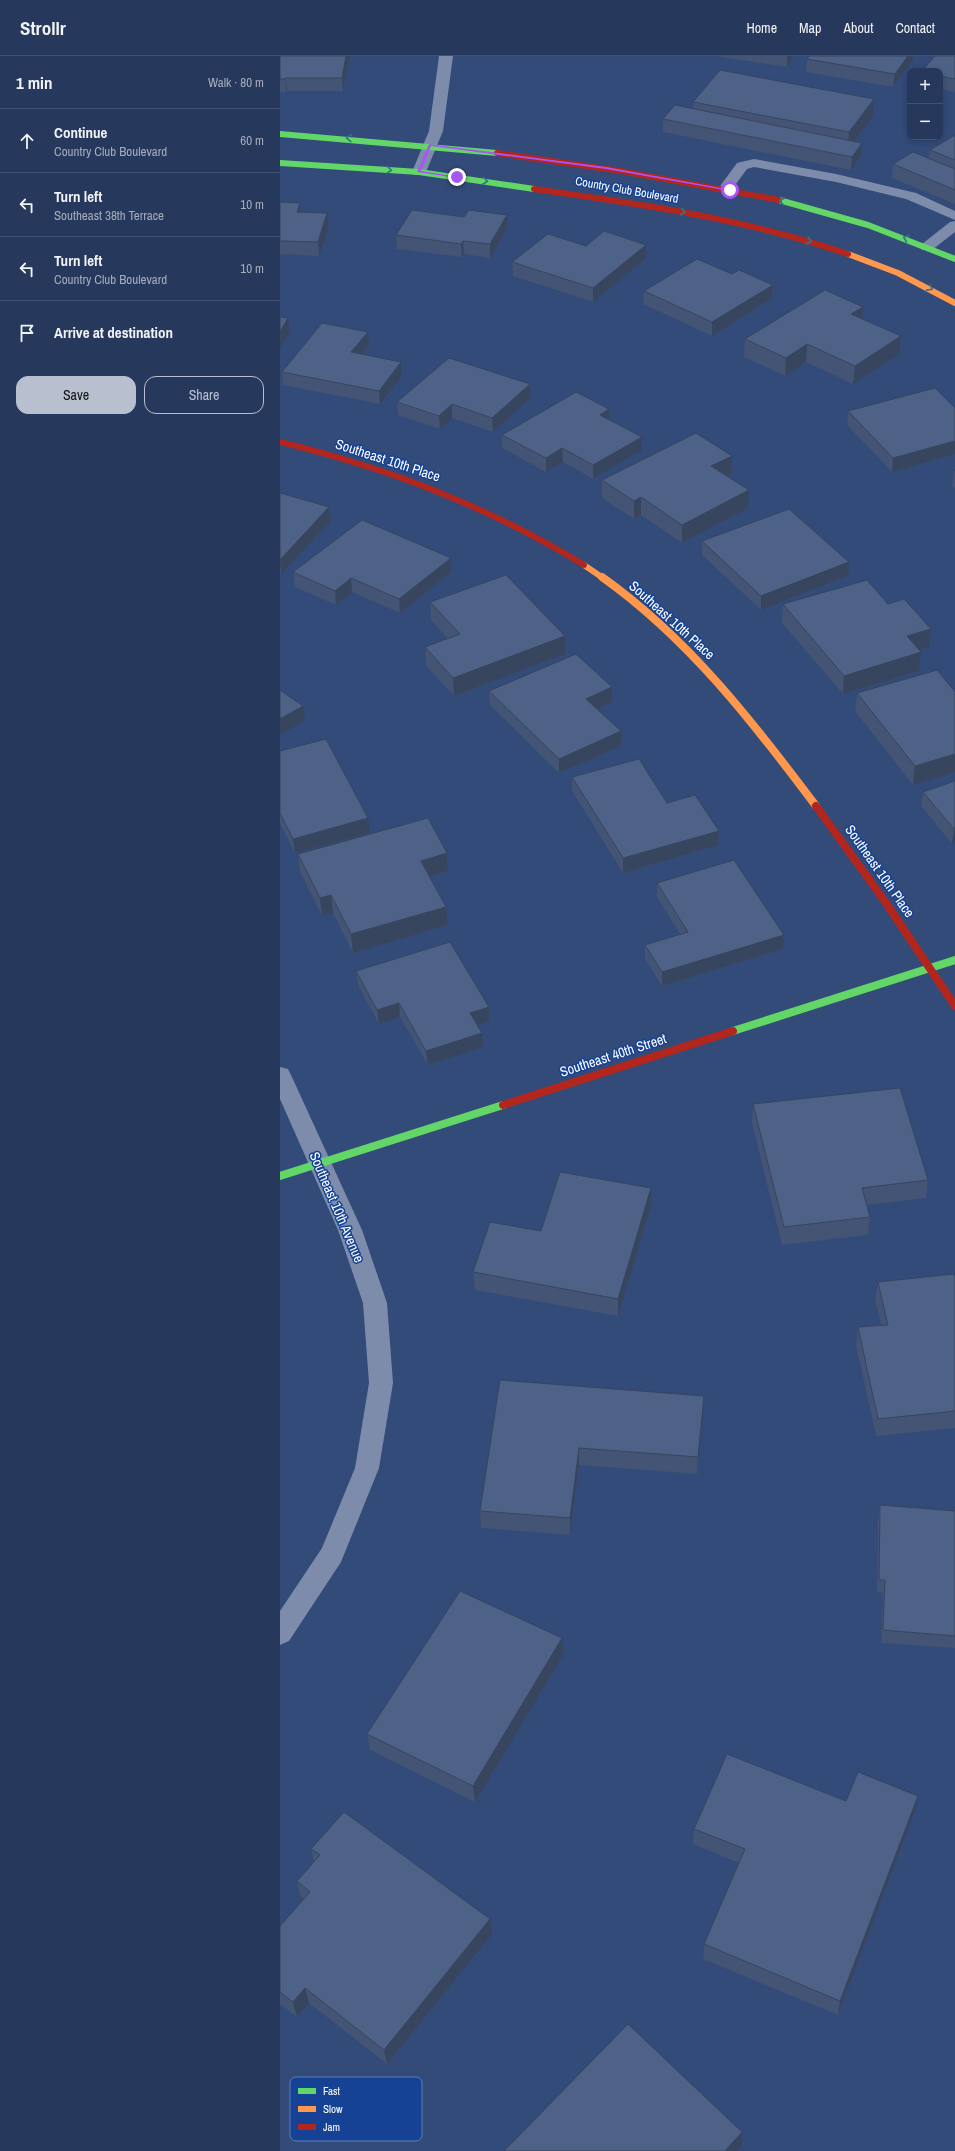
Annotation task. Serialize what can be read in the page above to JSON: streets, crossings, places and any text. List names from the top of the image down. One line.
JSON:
{"streets":{"main road":["Country Club Boulevard","Southeast 10th Place","Southeast 40th Street"],"street":["Southeast 10th Avenue"]},"crossings":[["Southeast 10th Place","Southeast 40th Street"],["Southeast 40th Street","Southeast 10th Avenue"]],"legend":["Fast","Slow","Jam"],"page":{"header":"Strollr","nav":["Home","Map","About","Contact"],"heading":["1 min","Walk · 80 m"],"map_buttons":["+","−"],"list":[["Continue","Country Club Boulevard","60 m"],["Turn left","Southeast 38th Terrace","10 m"],["Turn left","Country Club Boulevard","10 m"],"Arrive at destination"],"buttons":["Save","Share"]}}
